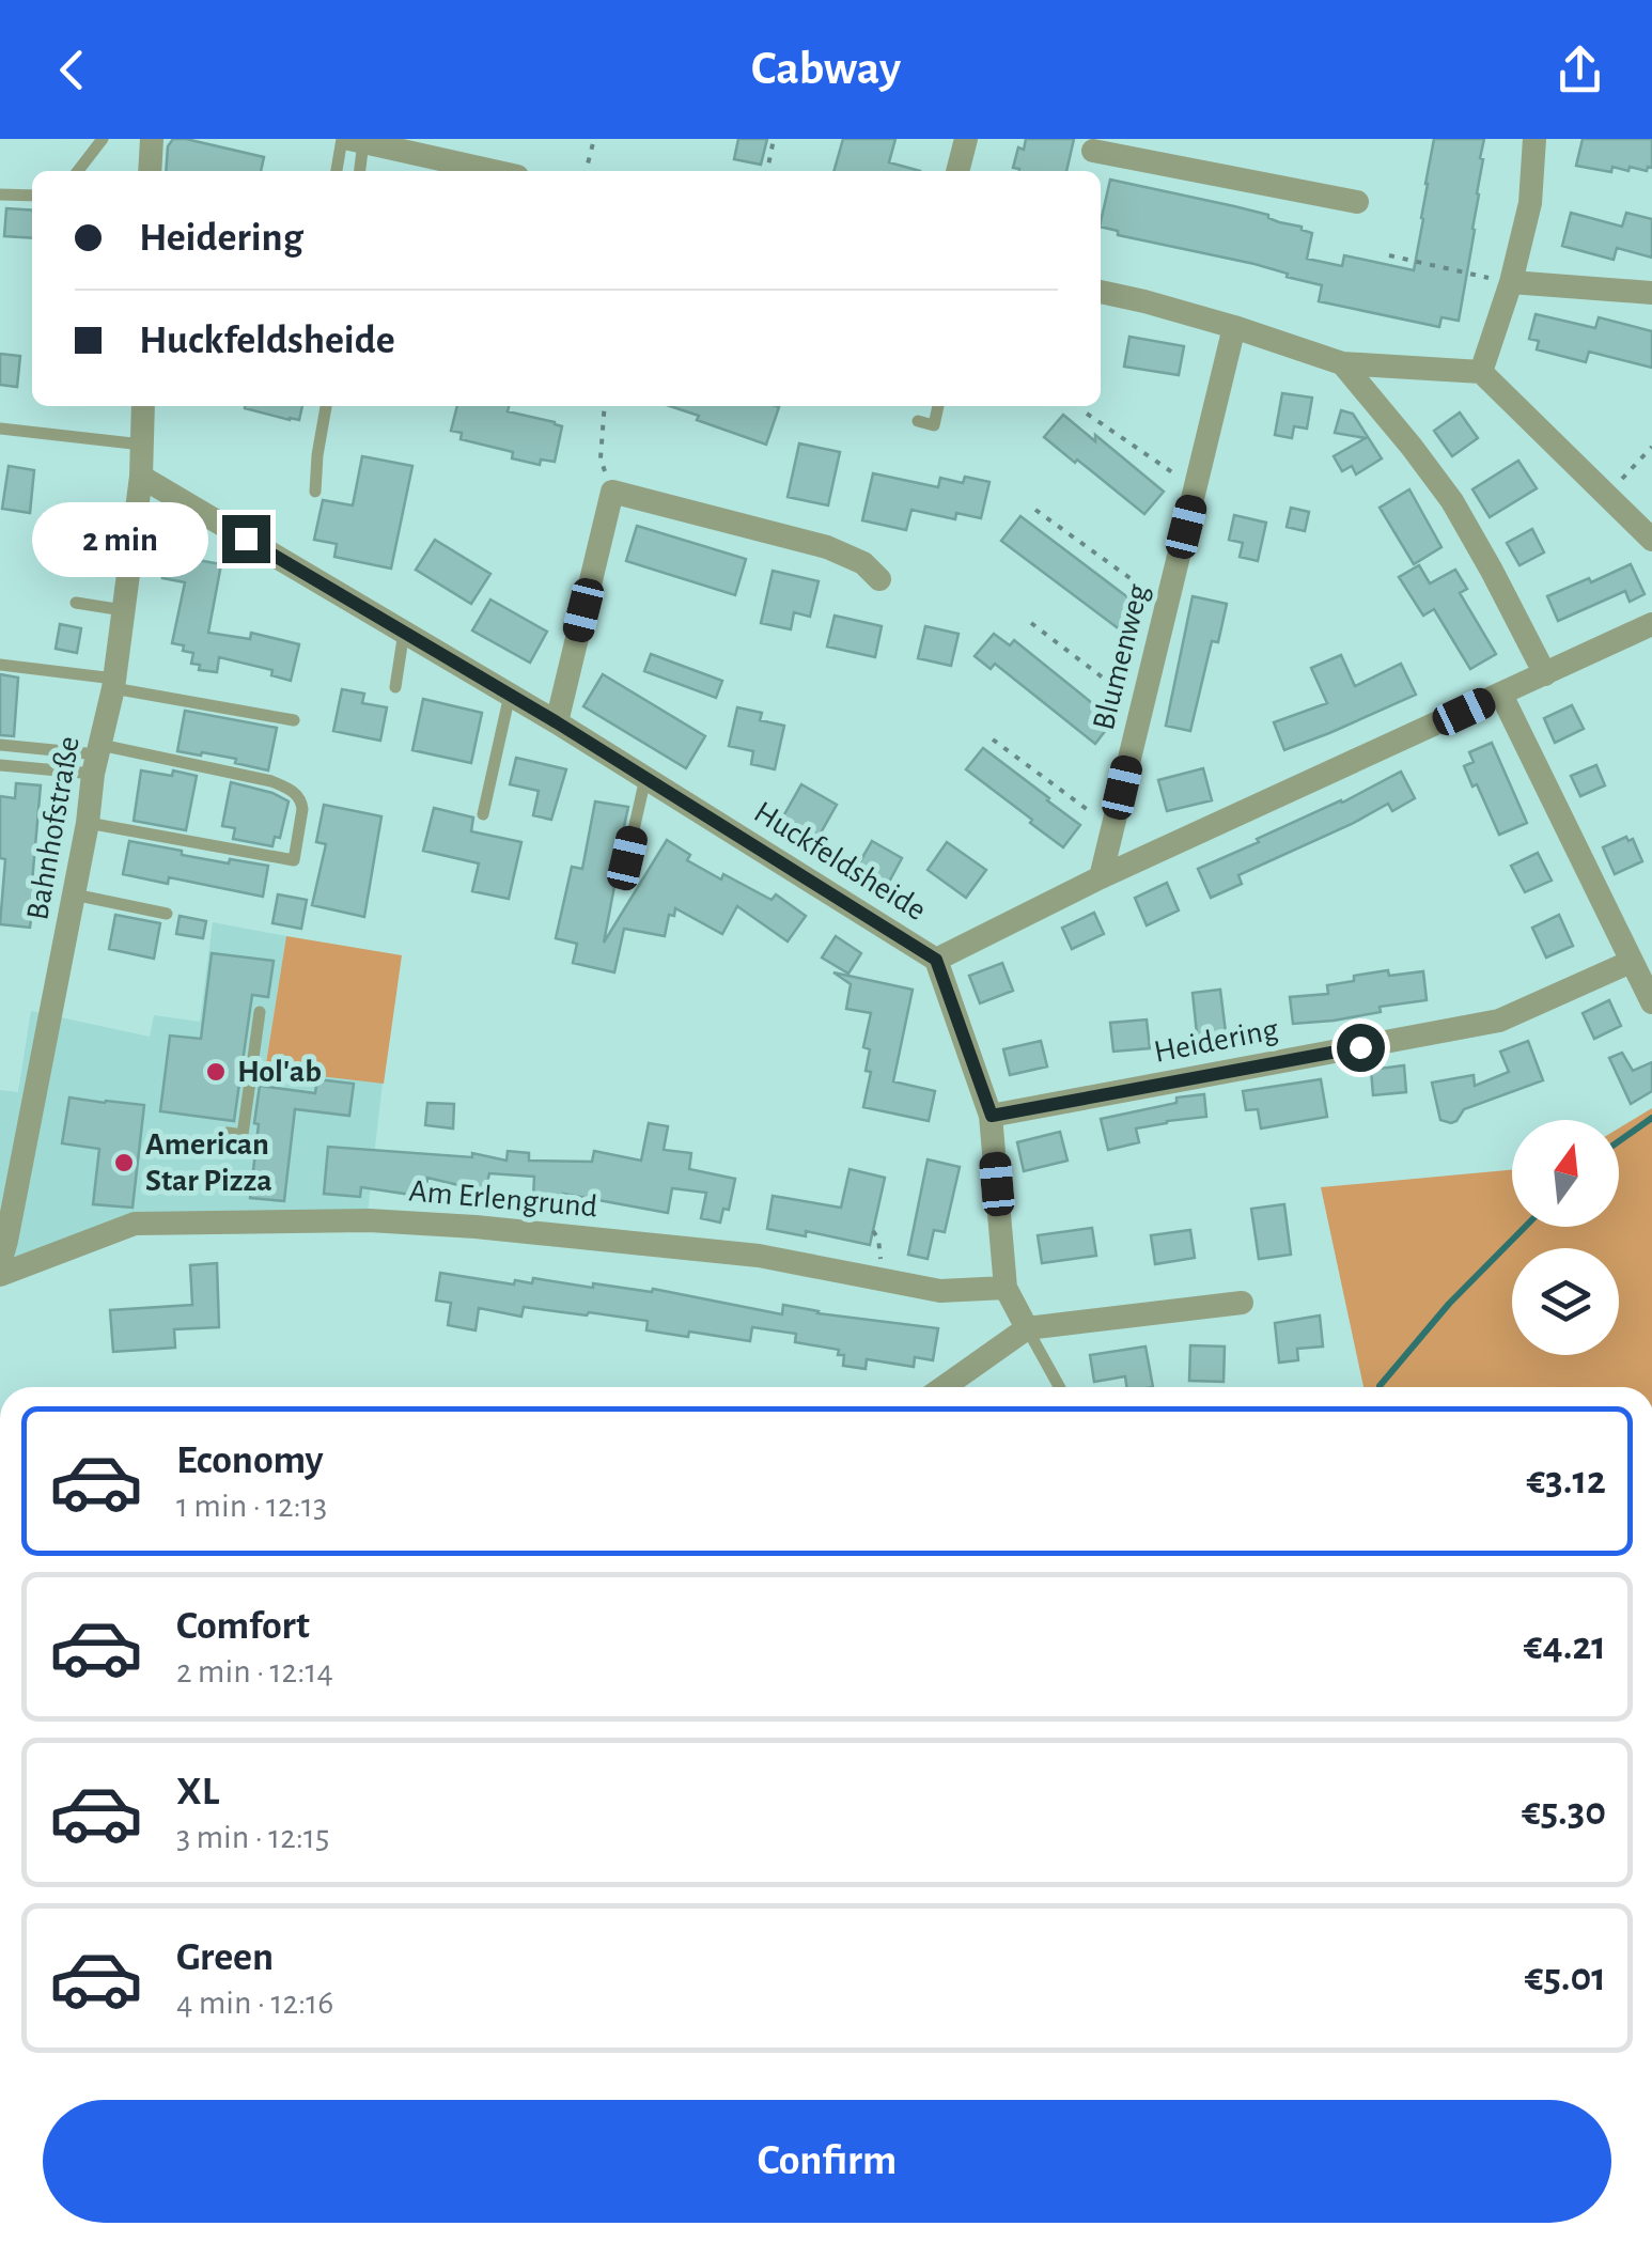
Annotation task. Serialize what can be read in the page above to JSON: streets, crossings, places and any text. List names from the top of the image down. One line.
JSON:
{"streets":{"street":["Blumenweg","Bahnhofstraße","Huckfeldsheide","Heidering","Am Erlengrund"]},"crossings":[["Blumenweg","Huckfeldsheide"],["Bahnhofstraße","Huckfeldsheide"]],"places":["Hol'ab","American Star Pizza"],"north":"top","page":{"header":"Cabway","banner":["Heidering","Huckfeldsheide"],"bubble":"2 min","list":[{"name":"Economy","note":"1 min · 12:13","value":"€3.12"},{"name":"Comfort","note":"2 min · 12:14","value":"€4.21"},{"name":"XL","note":"3 min · 12:15","value":"€5.30"},{"name":"Green","note":"4 min · 12:16","value":"€5.01"}],"buttons":"Confirm"}}
